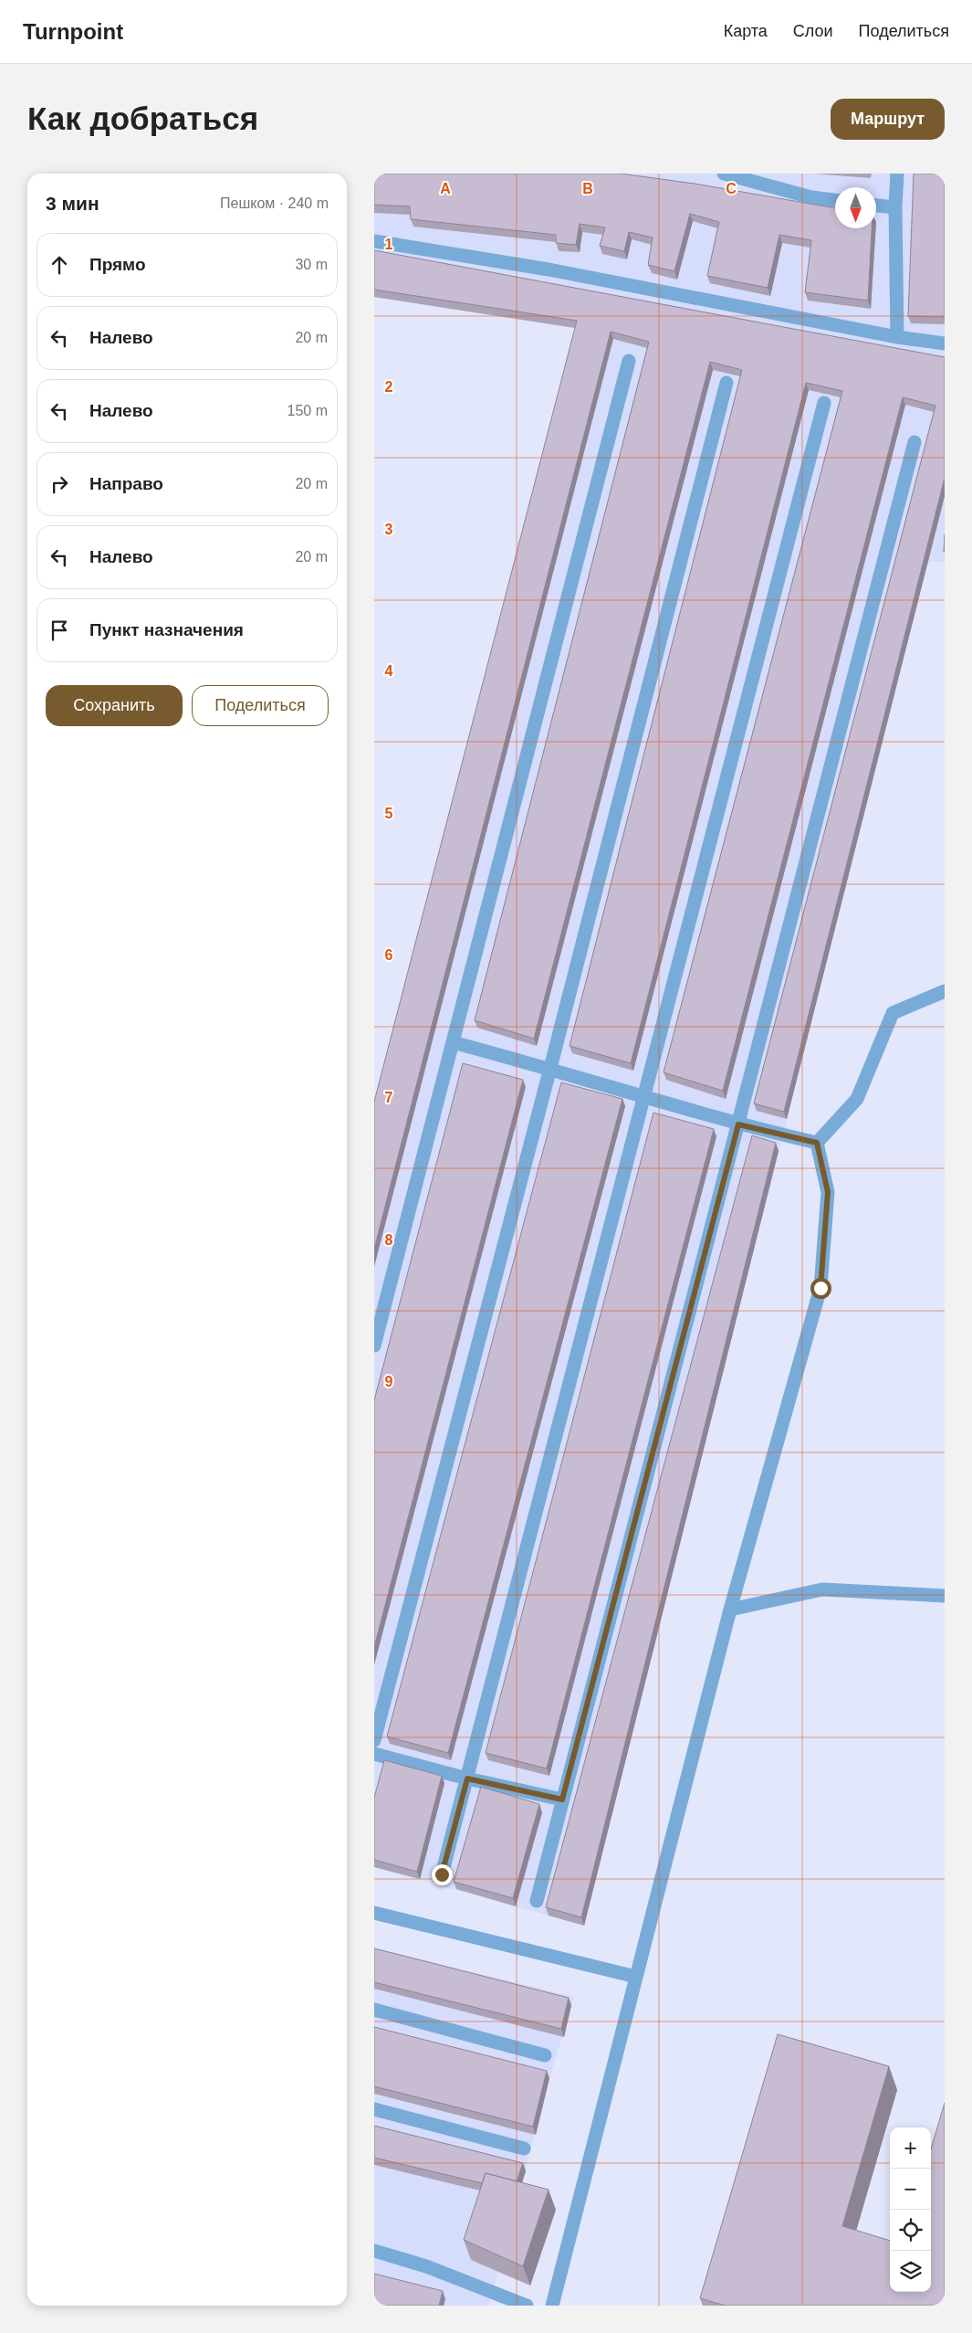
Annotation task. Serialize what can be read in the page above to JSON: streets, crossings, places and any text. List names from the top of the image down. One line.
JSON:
{"north":"bottom","page":{"header":"Turnpoint","nav":["Карта","Слои","Поделиться"],"buttons":["Маршрут",["Сохранить","Поделиться"]],"title":"Как добраться","heading":["3 мин","Пешком · 240 m"],"list":[["Прямо","30 m"],["Налево","20 m"],["Налево","150 m"],["Направо","20 m"],["Налево","20 m"],"Пункт назначения"],"map_buttons":["+","−"]},"grid":{"columns":["A","B","C"],"rows":["1","2","3","4","5","6","7","8","9"]}}
